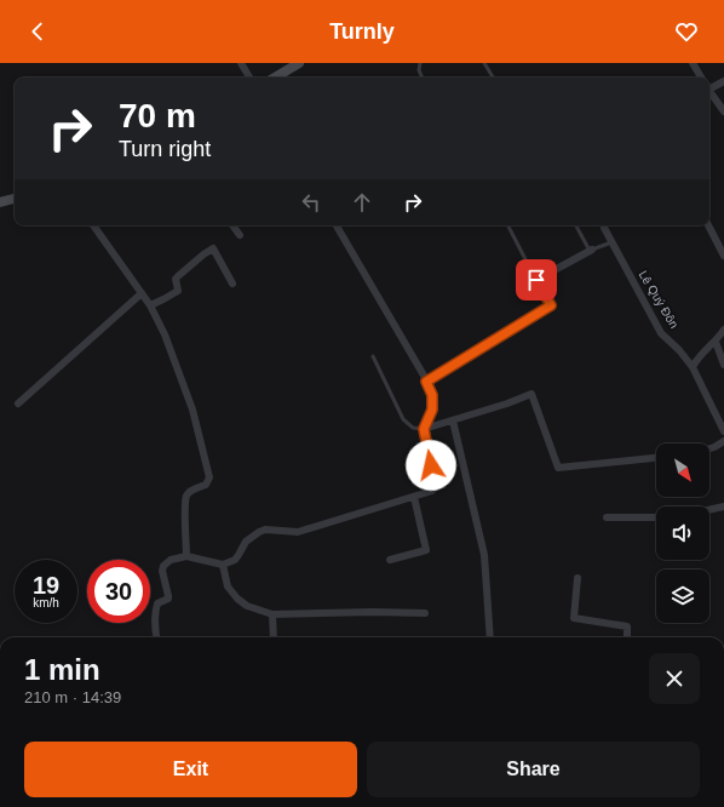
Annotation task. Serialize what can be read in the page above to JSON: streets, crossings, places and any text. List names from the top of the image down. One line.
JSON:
{"streets":{"street":["Lê Quý Đôn"]},"north":"bottom right","page":{"header":"Turnly","turn":["70 m","Turn right"],"speed":"19 km/h","limit":"30","heading":["1 min","210 m · 14:39"],"buttons":["Exit","Share"]}}
